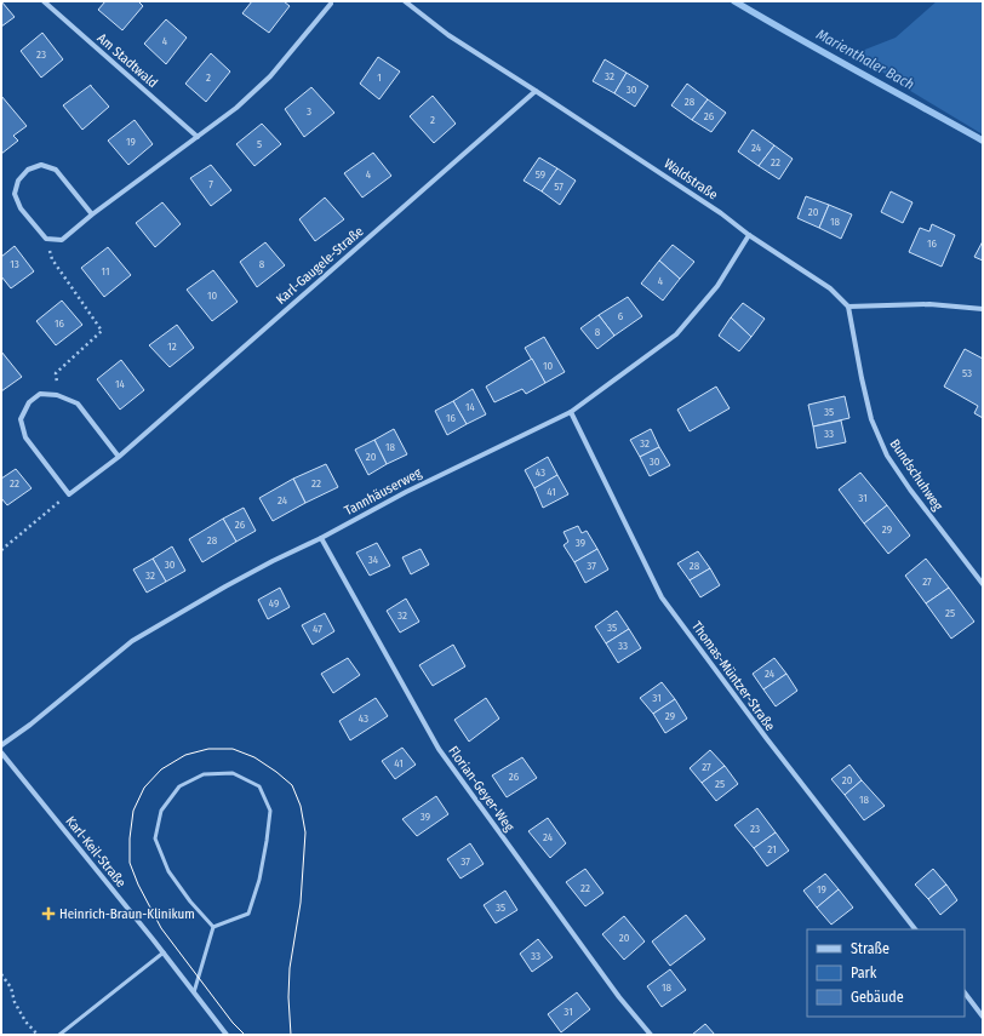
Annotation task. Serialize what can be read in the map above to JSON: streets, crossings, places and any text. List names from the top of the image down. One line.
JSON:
{"streets":{"street":["Am Stadtwald","Waldstraße","Karl-Gaugele-Straße","Bundschuhweg","Tannhäuserweg","Thomas-Müntzer-Straße","Florian-Geyer-Weg","Karl-Keil-Straße"]},"crossings":[["Waldstraße","Karl-Gaugele-Straße"],["Waldstraße","Bundschuhweg"],["Waldstraße","Tannhäuserweg"],["Tannhäuserweg","Thomas-Müntzer-Straße"],["Tannhäuserweg","Florian-Geyer-Weg"]],"water":["Marienthaler Bach"],"places":{"health":["Heinrich-Braun-Klinikum"]},"house_numbers":["4","23","32","2","1","30","28","3","26","2","19","5","24","22","4","59","7","57","20","18","16","13","8","11","4","10","6","16","8","12","10","53","14","14","35","16","33","32","18","20","30","43","22","22","41","31","24","26","29","28","39","34","30","37","28","32","27","49","25","32","35","47","33","24","31","29","43","41","27","26","20","25","18","39","23","24","21","37","22","19","35","20","33","18","31"],"legend":["Straße","Park","Gebäude"]}
